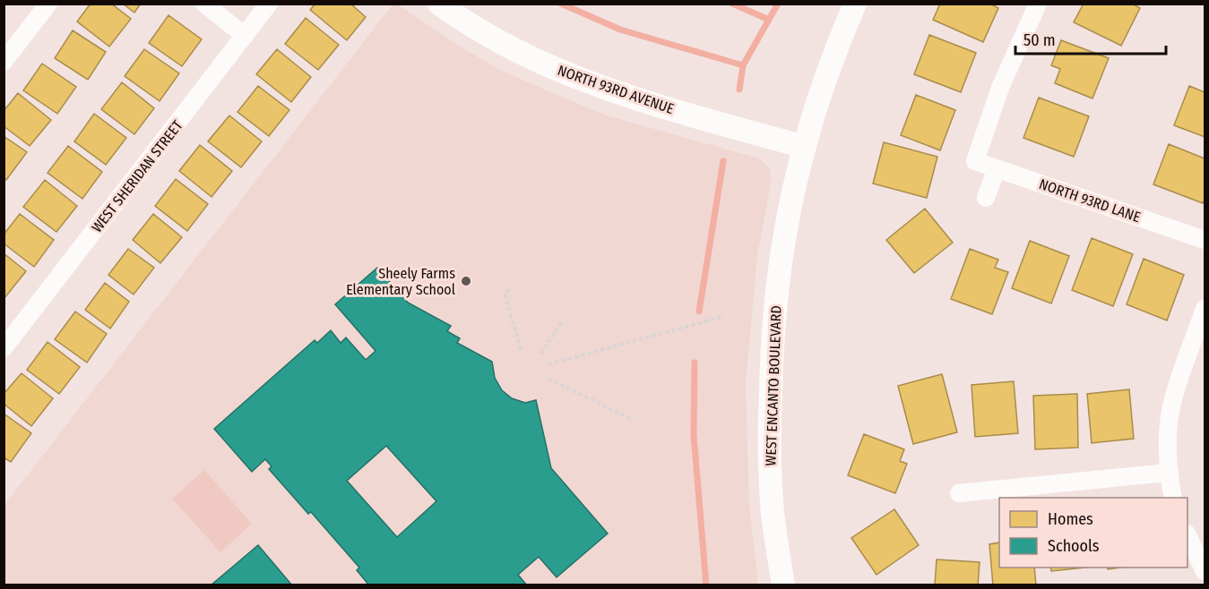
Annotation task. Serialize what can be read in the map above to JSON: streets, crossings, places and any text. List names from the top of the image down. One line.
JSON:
{"streets":{"street":["NORTH 93RD AVENUE","WEST SHERIDAN STREET","NORTH 93RD LANE","WEST ENCANTO BOULEVARD"]},"crossings":[["NORTH 93RD AVENUE","WEST ENCANTO BOULEVARD"]],"places":["Sheely Farms Elementary School"],"legend":["Homes","Schools"],"scale_bar":"50 m"}
